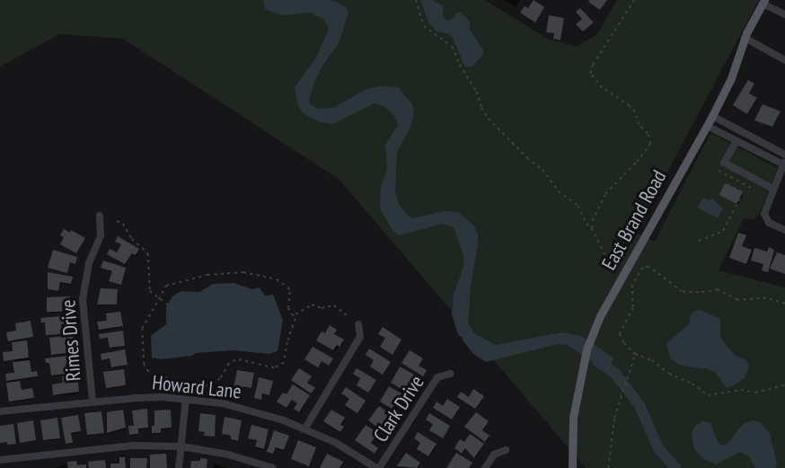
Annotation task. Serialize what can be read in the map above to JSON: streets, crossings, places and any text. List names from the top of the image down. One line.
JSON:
{"streets":{"main road":["East Brand Road"],"street":["Rimes Drive","Howard Lane","Clark Drive"]},"crossings":[["Rimes Drive","Howard Lane"],["Howard Lane","Clark Drive"]]}
